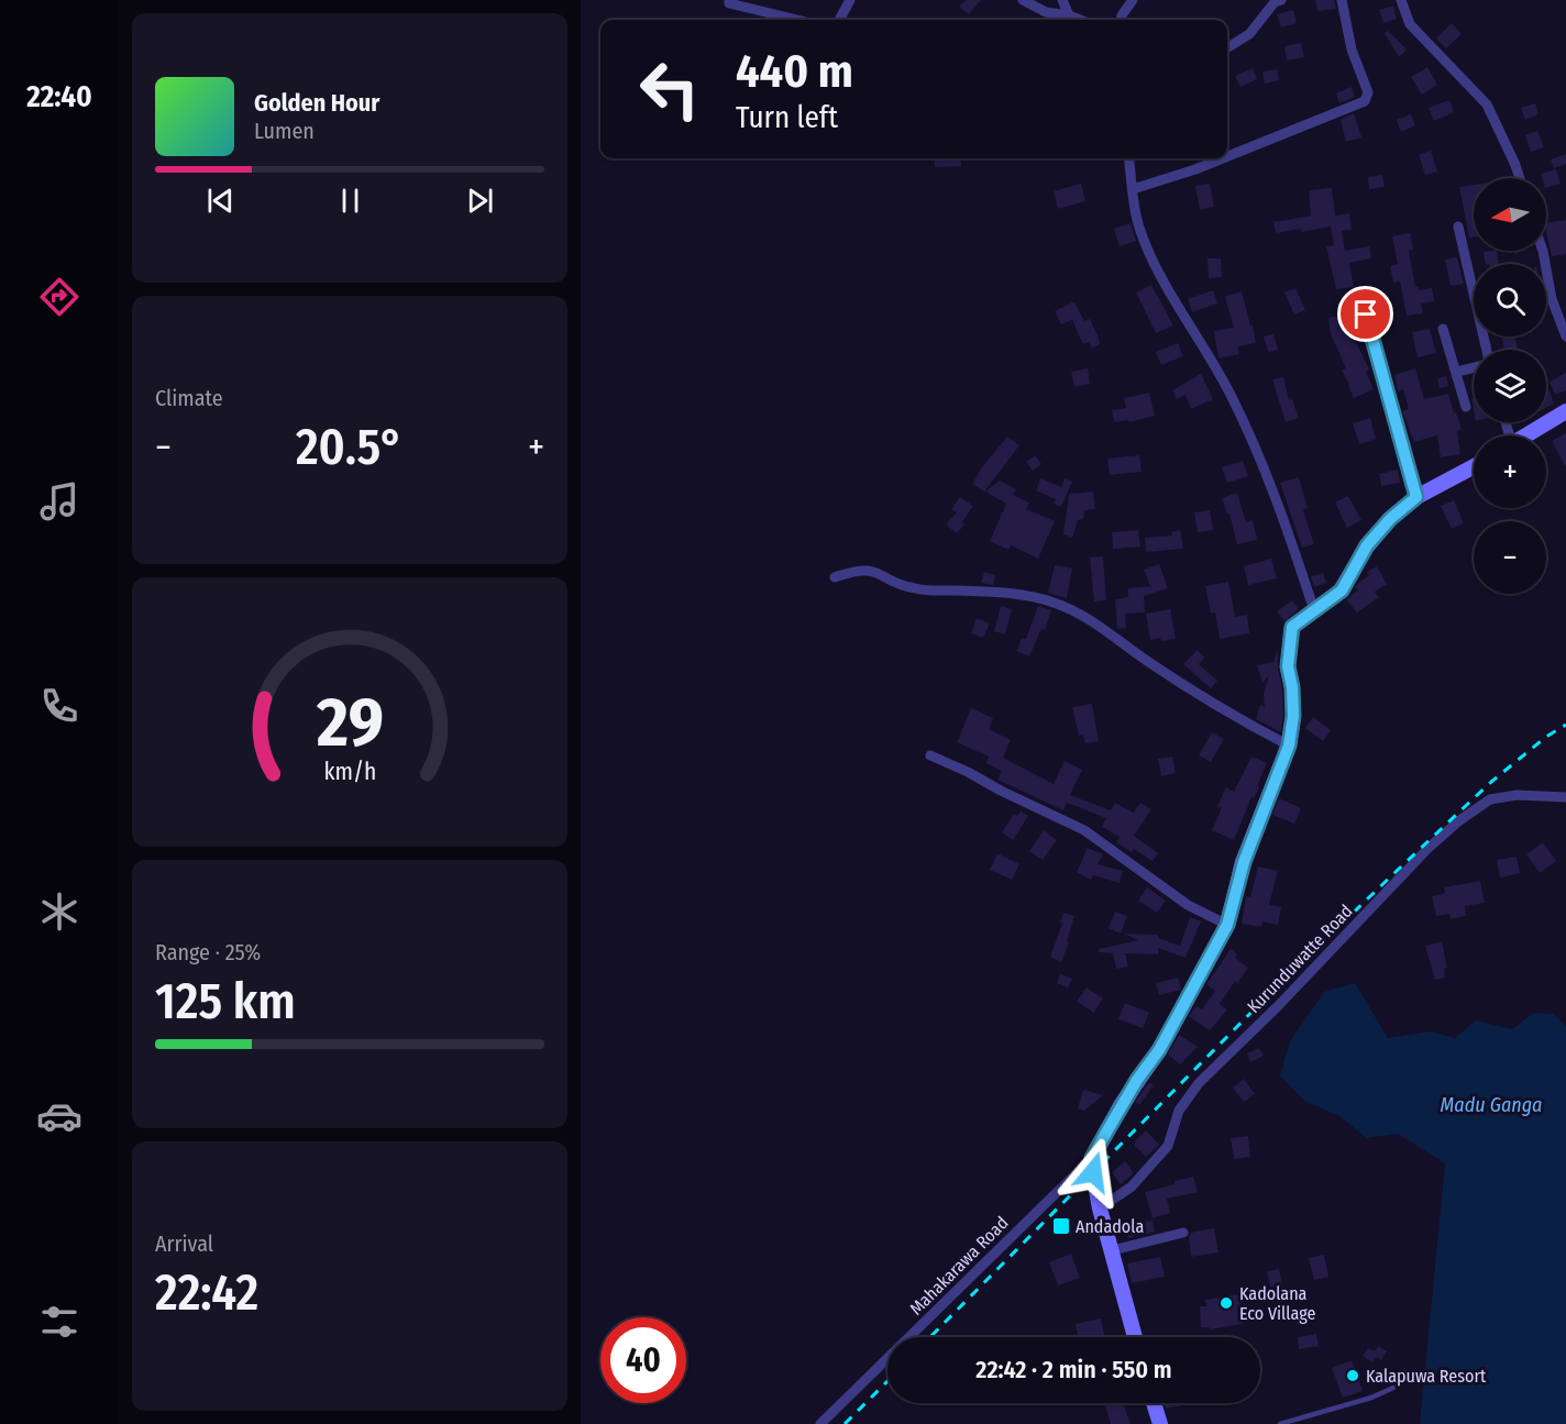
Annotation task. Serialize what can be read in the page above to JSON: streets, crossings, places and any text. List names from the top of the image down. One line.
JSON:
{"streets":{"street":["Kurunduwatte Road","Mahakarawa Road"]},"water":["Madu Ganga"],"places":{"transit":["Andadola"],"other":["Kadolana Eco Village","Kalapuwa Resort"]},"north":"left","page":{"tabs":"22:40","turn":["440 m","Turn left"],"song":["Golden Hour","Lumen"],"map_buttons":["+","−"],"tile":["Climate",["Range · 25%","125 km"],["Arrival","22:42"]],"heat":["−","20.5°","+"],"limit":"40","trip":"22:42 · 2 min · 550 m","gauge":["29","km/h"]}}
